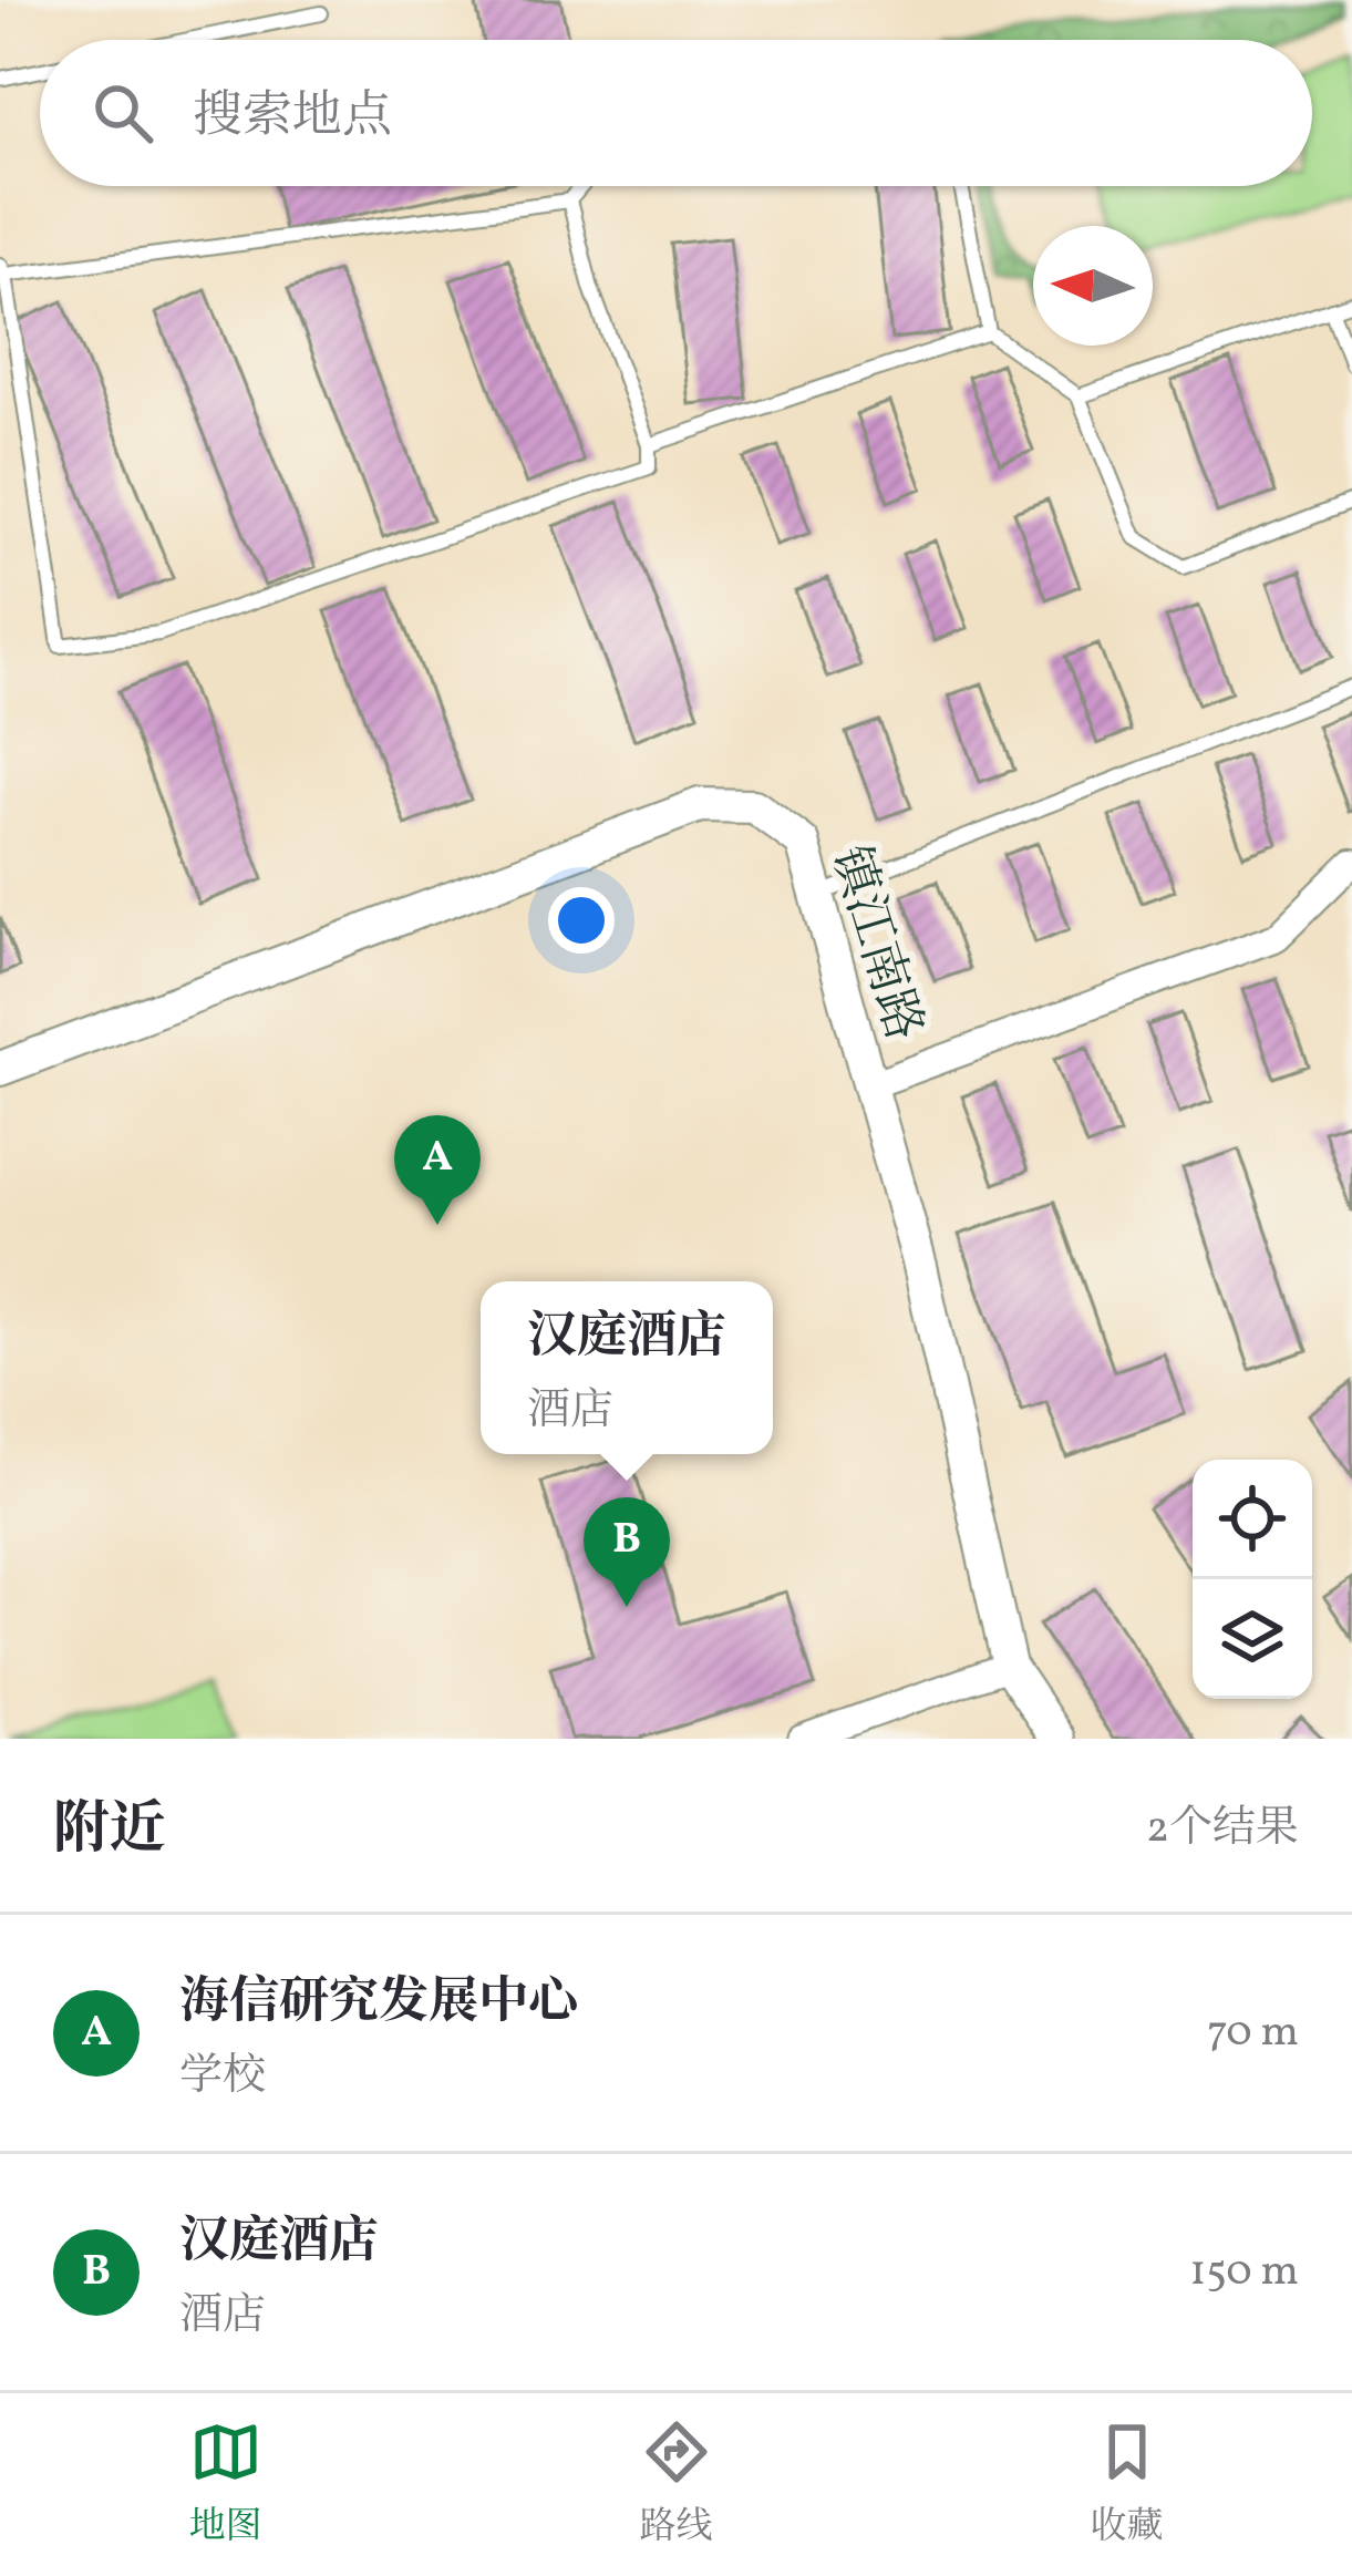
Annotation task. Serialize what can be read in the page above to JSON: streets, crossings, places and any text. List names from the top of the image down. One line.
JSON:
{"streets":{"street":["镇江南路"]},"north":"left","page":{"search":"搜索地点","pins":["A","B"],"popup":["汉庭酒店","酒店"],"heading":["附近","2个结果"],"list":[{"mark":"A","name":"海信研究发展中心","note":"学校","value":"70 m"},{"mark":"B","name":"汉庭酒店","note":"酒店","value":"150 m"}],"nav":["地图","路线","收藏"]}}
